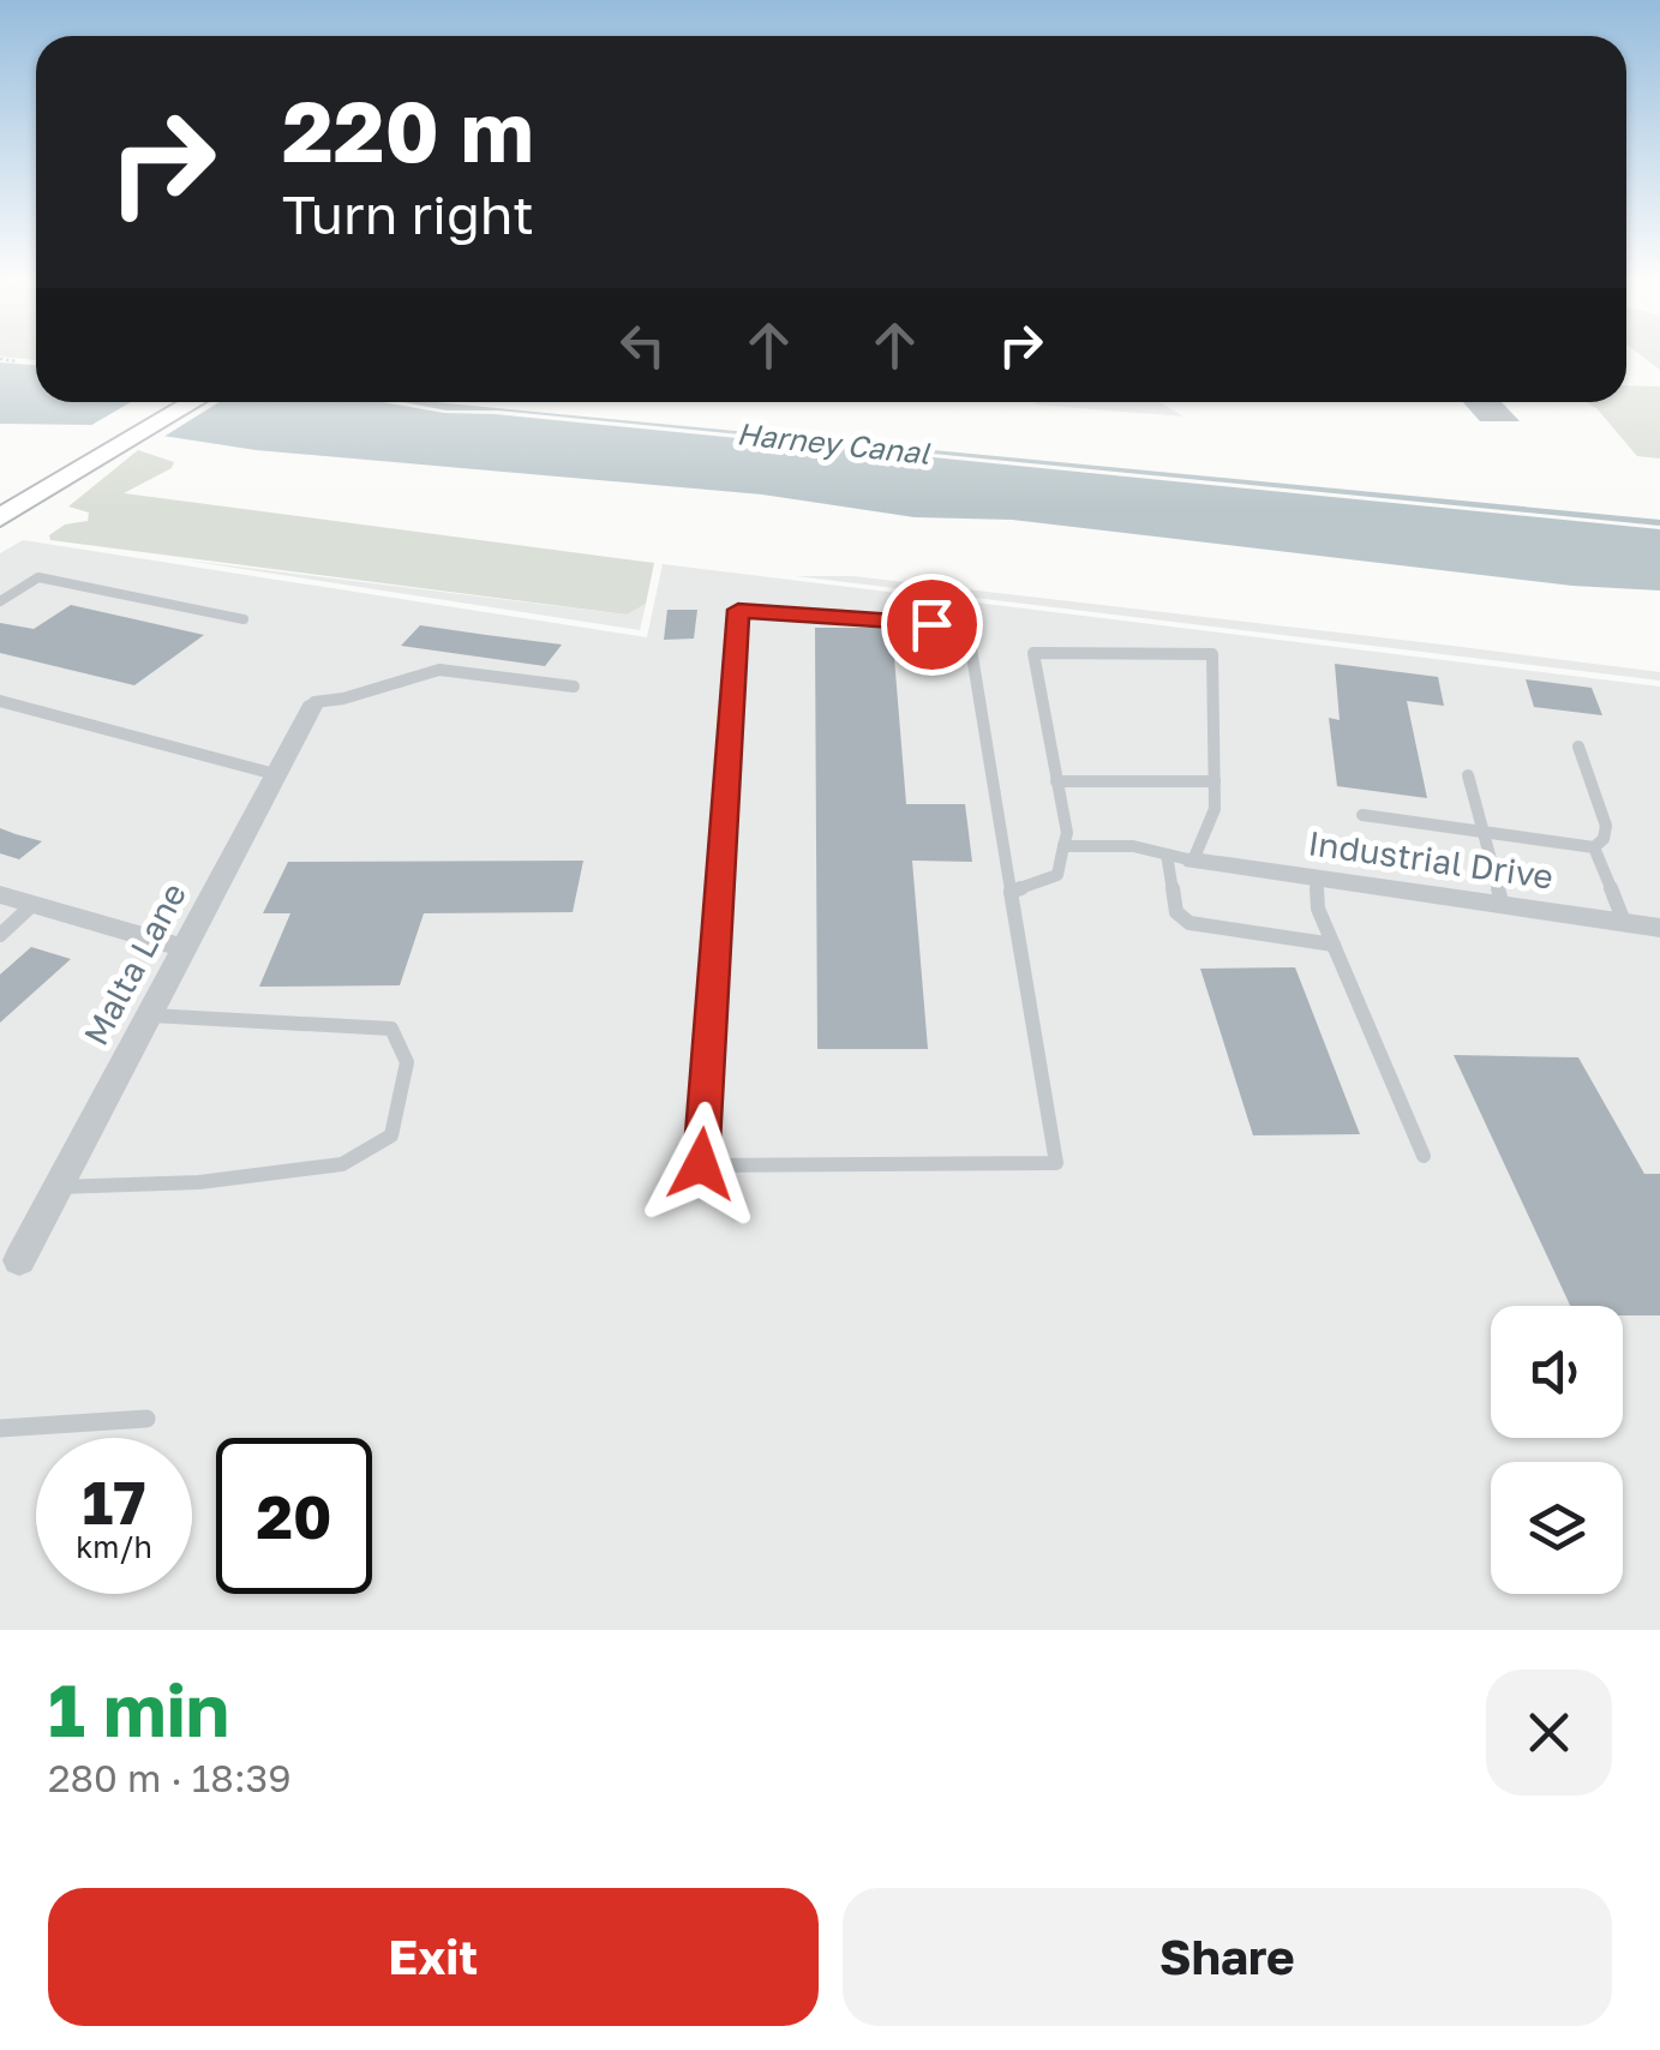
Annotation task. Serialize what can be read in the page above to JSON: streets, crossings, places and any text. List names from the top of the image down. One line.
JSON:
{"streets":{"street":["Industrial Drive","Malta Lane"]},"water":["Harney Canal"],"page":{"turn":["220 m","Turn right"],"speed":"17 km/h","limit":"20","heading":["1 min","280 m · 18:39"],"buttons":["Exit","Share"]}}
